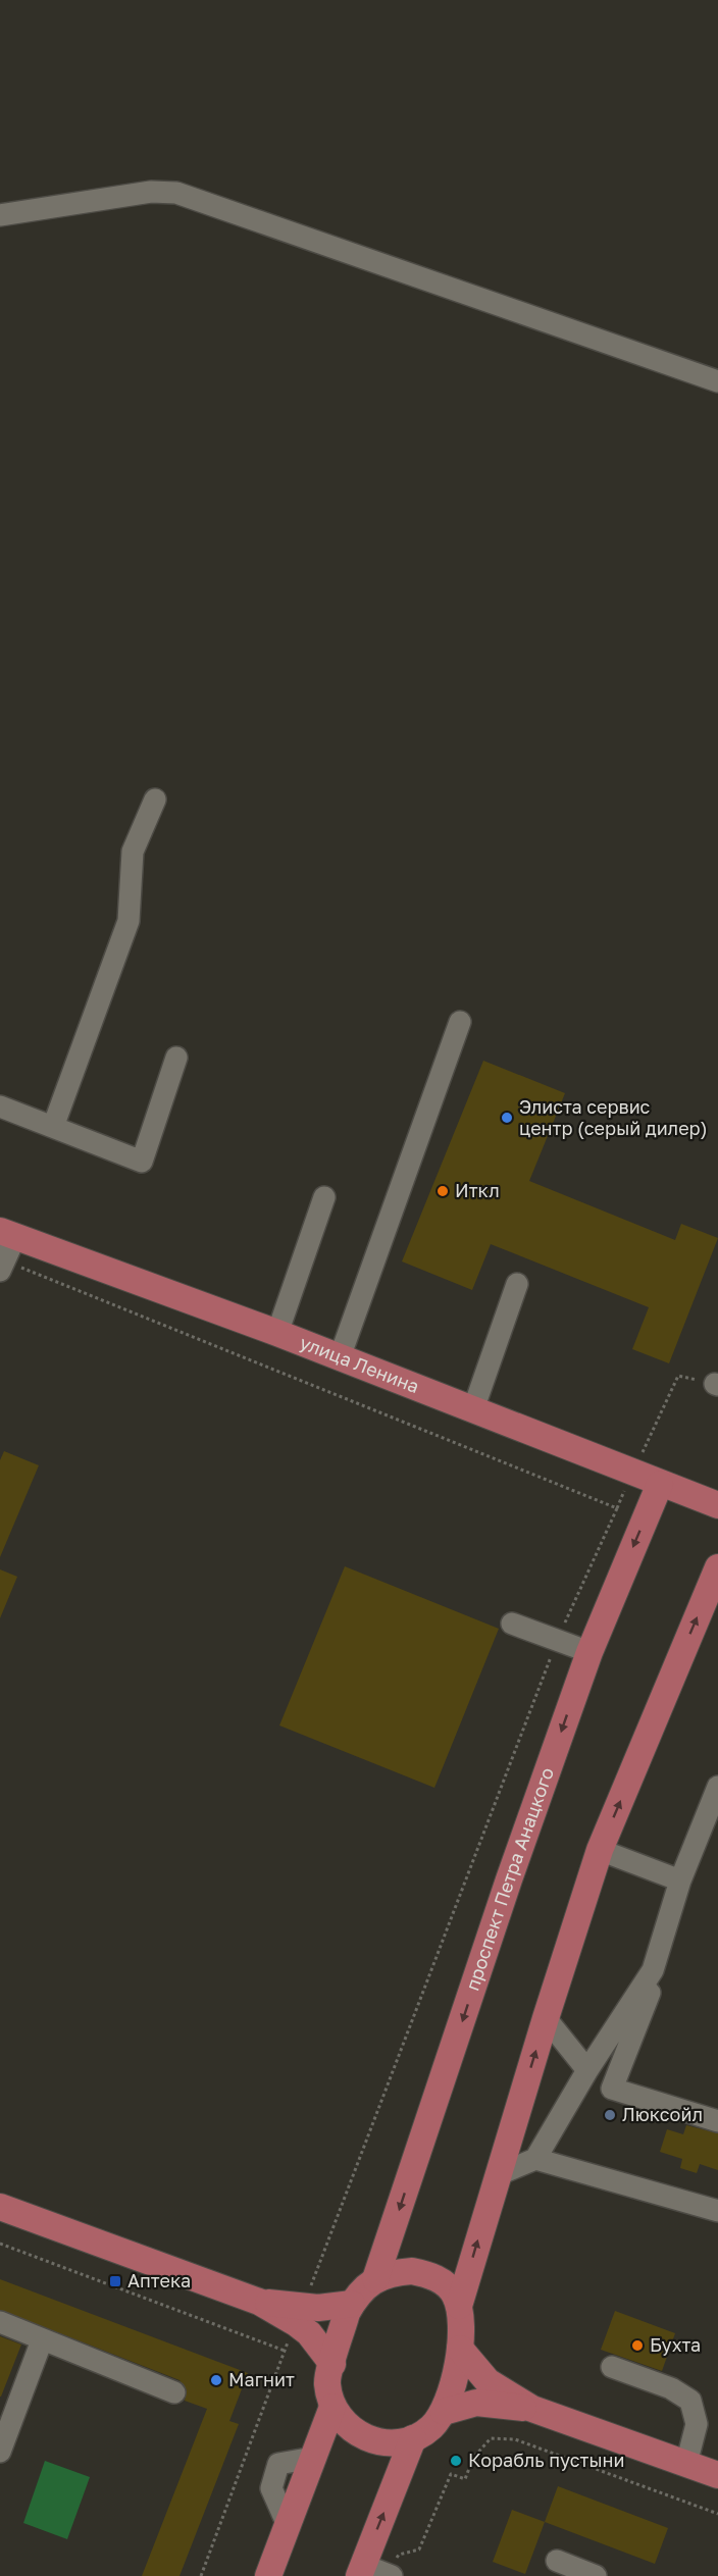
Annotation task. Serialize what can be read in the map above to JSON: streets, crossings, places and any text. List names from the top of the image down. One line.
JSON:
{"streets":{"main road":["улица Ленина","проспект Петра Анацкого"]},"crossings":[["улица Ленина","проспект Петра Анацкого"]],"places":{"other":["Элиста сервис центр (серый дилер)","Иткл","Люксойл","Бухта","Магнит","Корабль пустыни"],"transit":["Аптека"]}}
